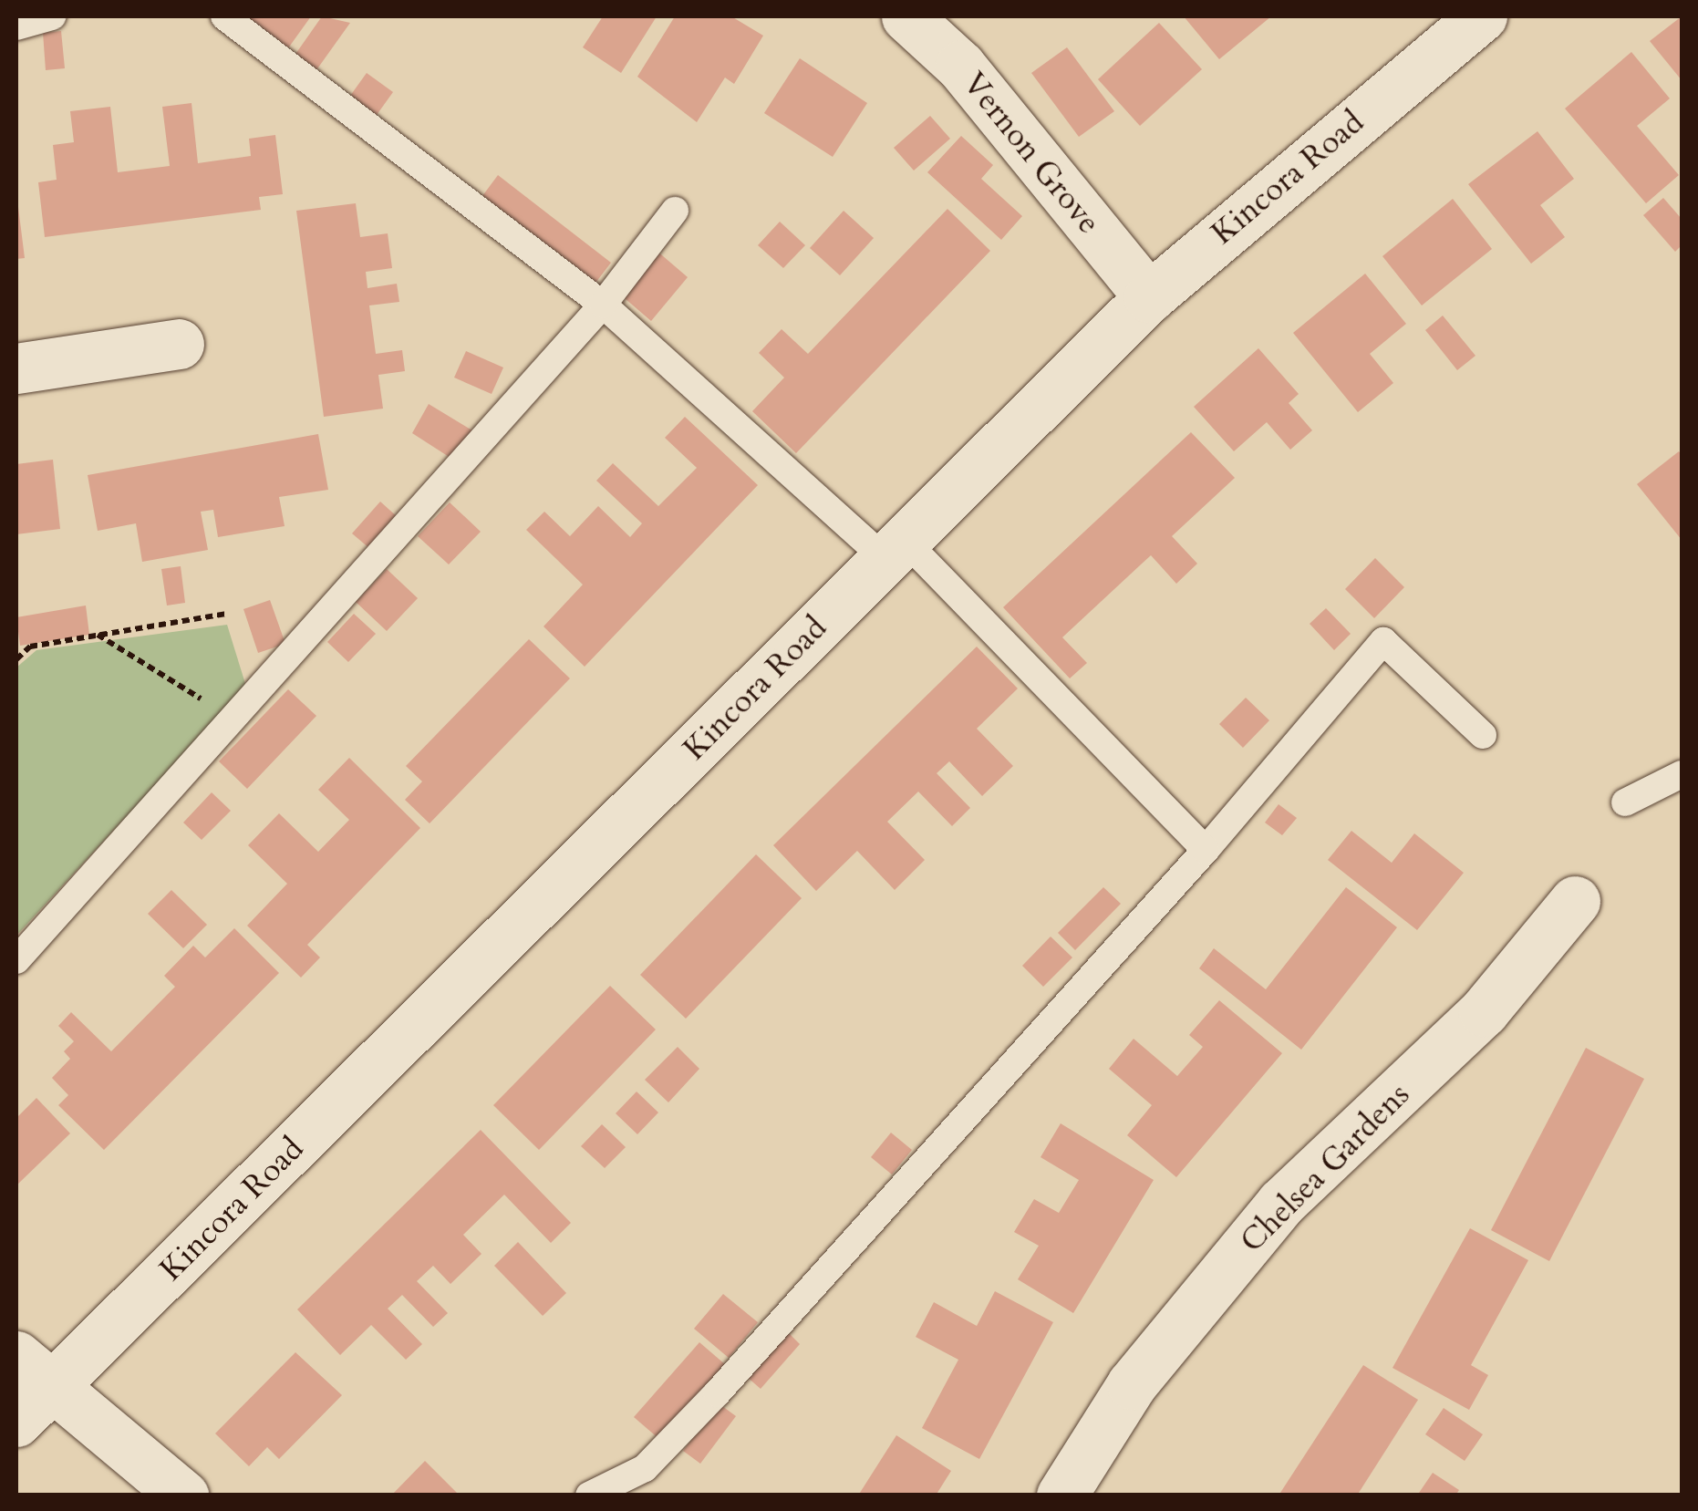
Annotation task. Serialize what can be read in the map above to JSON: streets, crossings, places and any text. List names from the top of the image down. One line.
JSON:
{"streets":{"street":["Vernon Grove","Kincora Road","Chelsea Gardens"]},"crossings":[["Vernon Grove","Kincora Road"]]}
